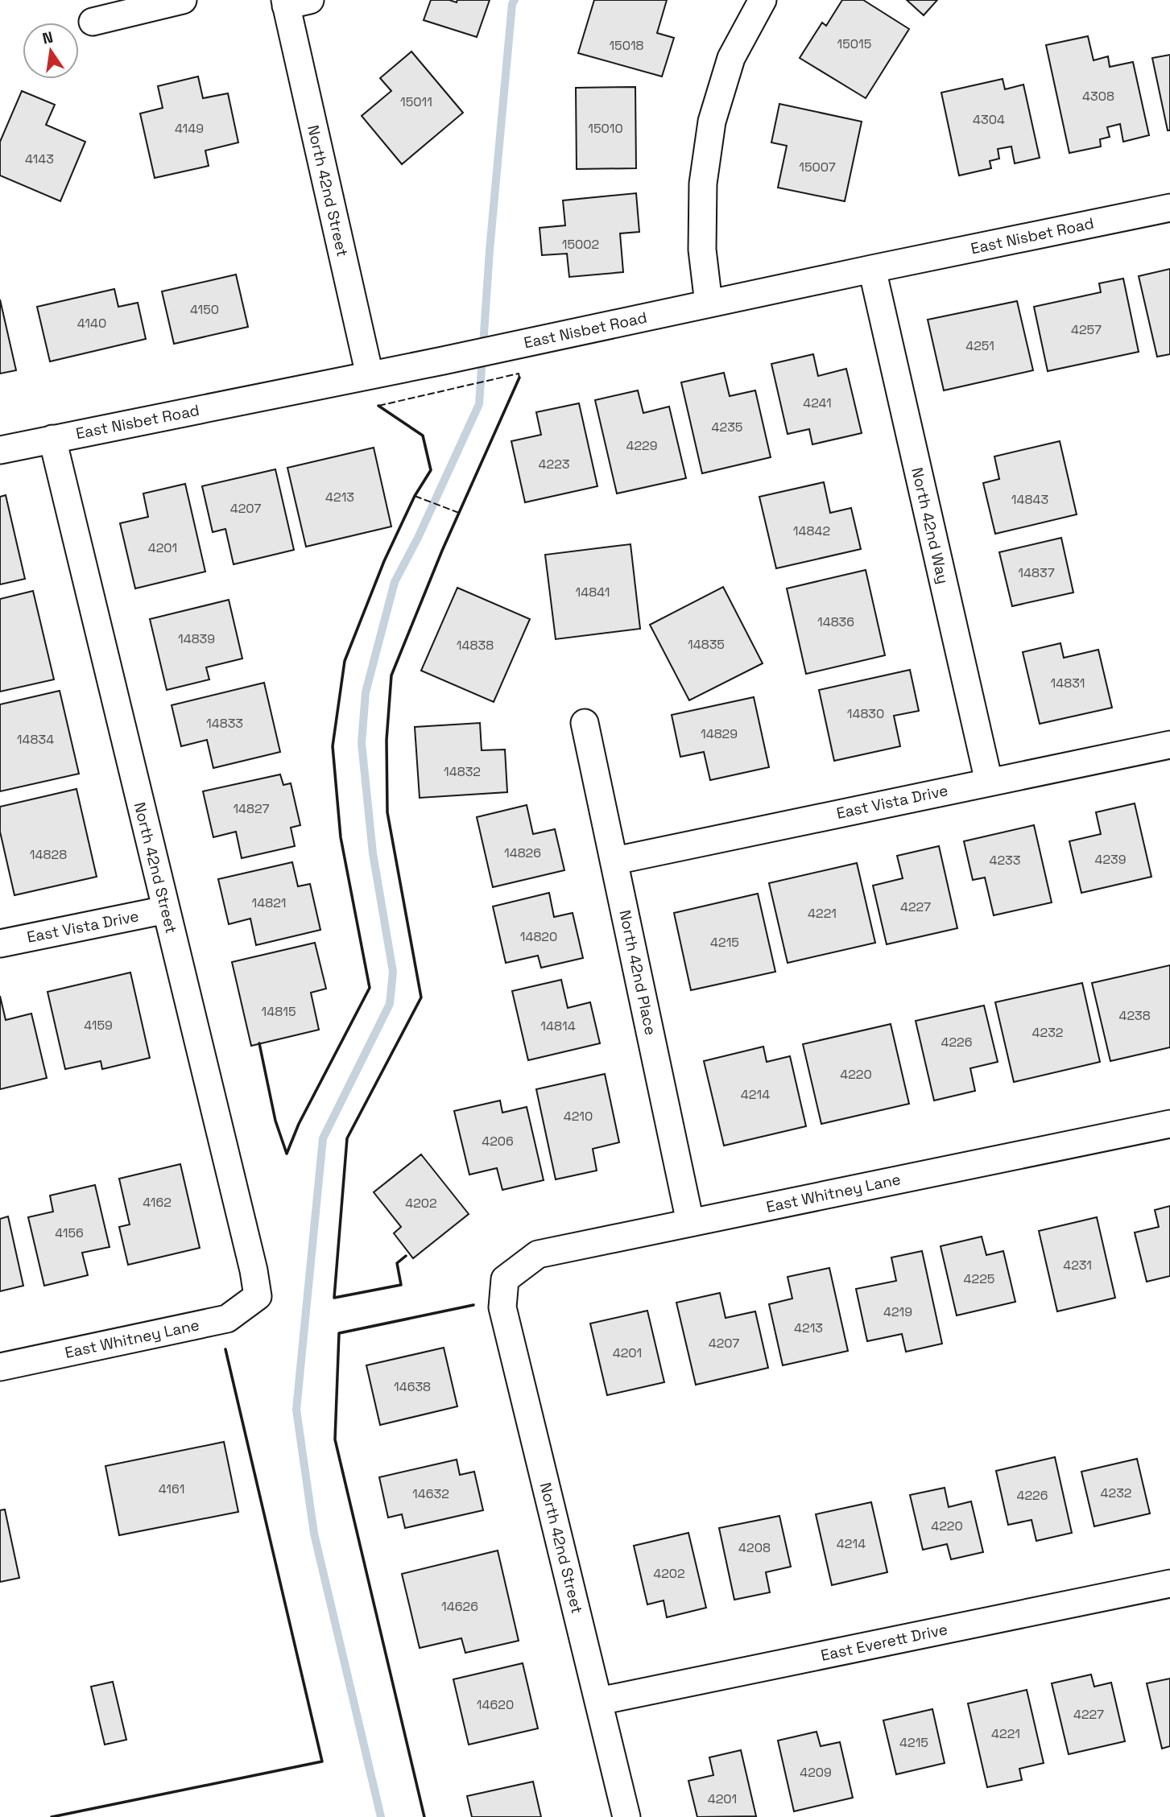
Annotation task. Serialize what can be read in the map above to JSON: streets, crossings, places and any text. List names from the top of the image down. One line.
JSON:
{"streets":{"street":["North 42nd Street","East Nisbet Road","North 42nd Way","East Vista Drive","North 42nd Place","East Whitney Lane","East Everett Drive"]},"crossings":[["North 42nd Street","East Nisbet Road"],["North 42nd Street","East Vista Drive"],["North 42nd Street","East Whitney Lane"],["North 42nd Street","East Everett Drive"],["East Nisbet Road","North 42nd Way"],["North 42nd Way","East Vista Drive"],["East Vista Drive","North 42nd Place"],["North 42nd Place","East Whitney Lane"]],"house_numbers":["15015","15018","4308","15011","4304","4149","15010","4143","15007","15002","4150","4140","4257","4251","4241","4235","4229","4223","4213","14843","4207","14842","4201","14837","14841","14836","14839","14835","14838","14831","14830","14833","14829","14834","14832","14827","14826","14828","4239","4233","14821","4227","4221","14820","4215","14815","4238","4159","14814","4232","4226","4220","4214","4210","4206","4162","4202","4156","4231","4225","4219","4213","4207","4201","14638","4161","4232","14632","4226","4220","4214","4208","4202","14626","14620","4227","4221","4215","4209","4201"],"north":"top"}
